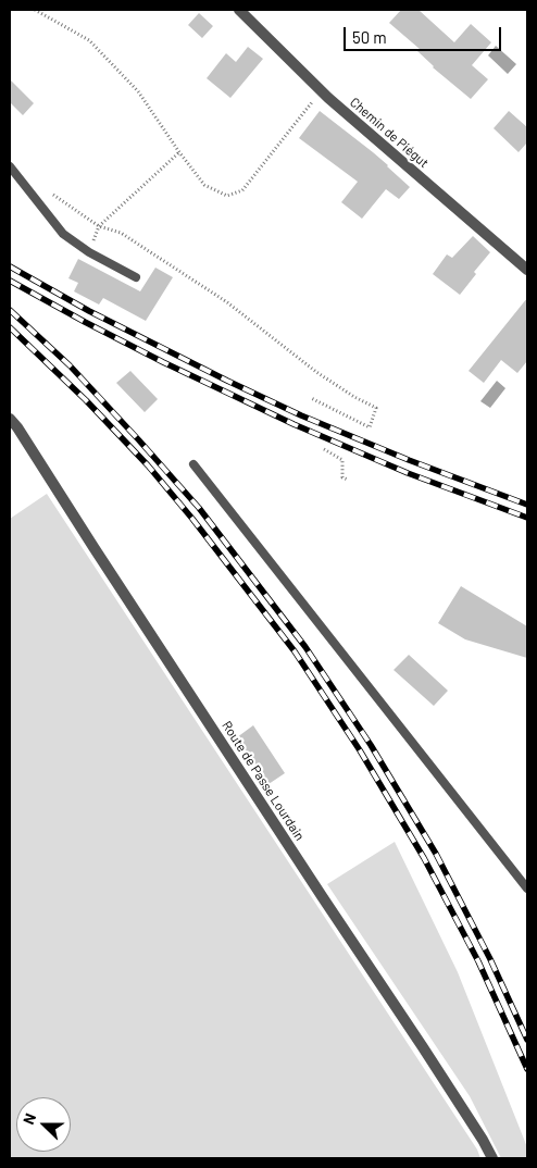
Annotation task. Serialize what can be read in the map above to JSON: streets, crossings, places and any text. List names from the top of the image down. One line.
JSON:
{"streets":{"street":["Chemin de Piégut","Route de Passe Lourdain"]},"scale_bar":"50 m","north":"left"}
